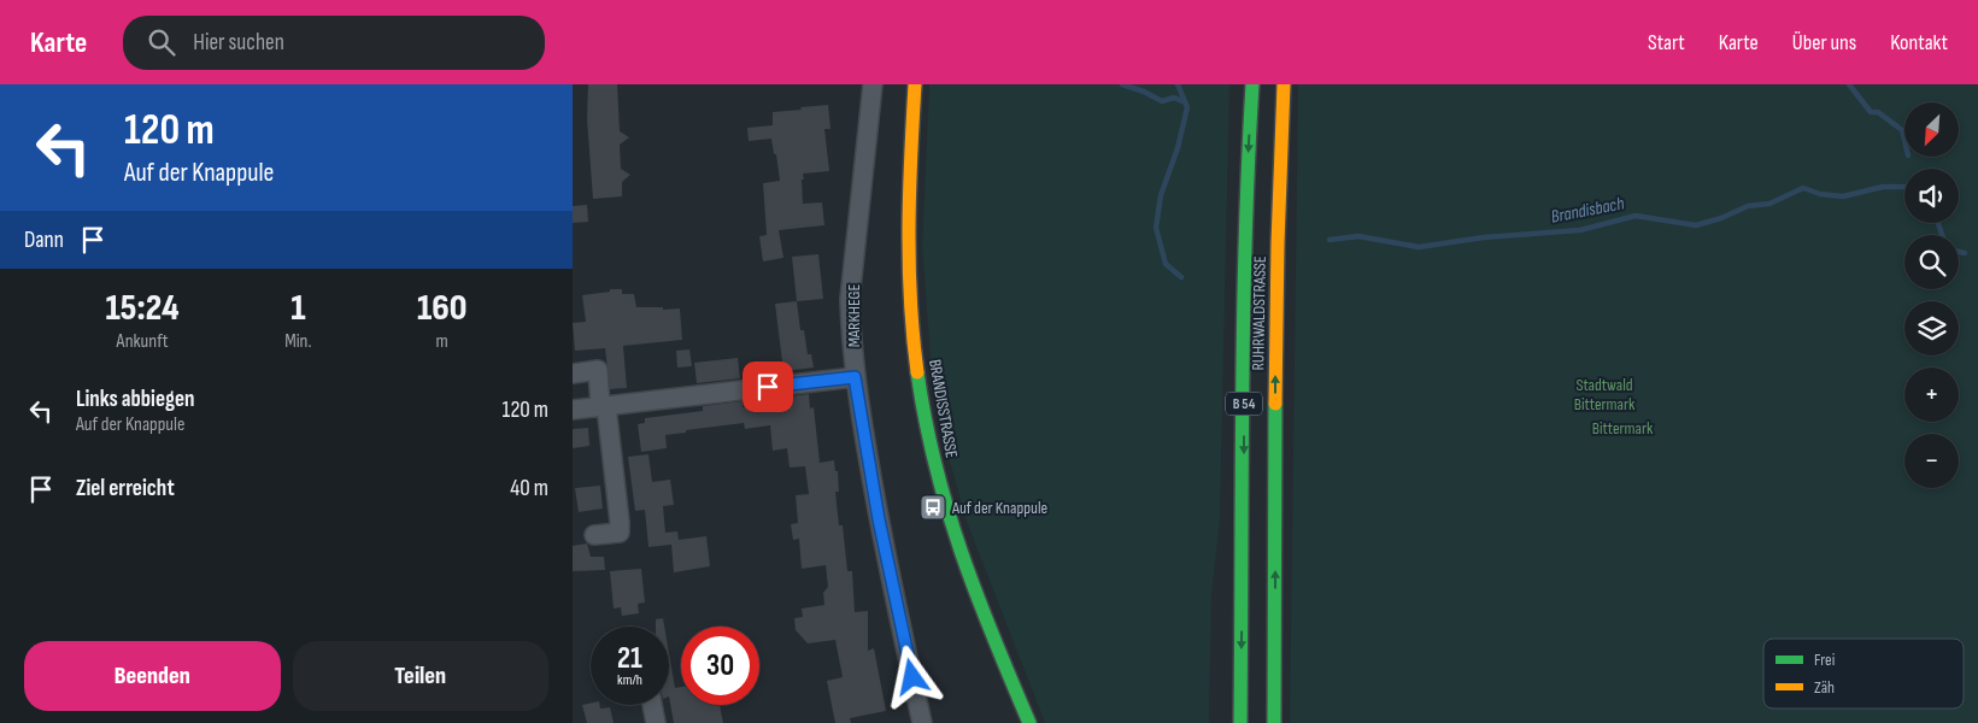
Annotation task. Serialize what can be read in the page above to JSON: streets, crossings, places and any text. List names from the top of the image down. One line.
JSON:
{"streets":{"main road":["RUHRWALDSTRASSE","B 54","BRANDISSTRASSE"],"street":["MARKHEGE"]},"water":["Brandisbach"],"parks":["Stadtwald Bittermark","Bittermark"],"places":{"bus stop":["Auf der Knappule"]},"legend":["Frei","Zäh"],"north":"bottom left","page":{"header":"Karte","search":"Hier suchen","nav":["Start","Karte","Über uns","Kontakt"],"turn":["120 m","Auf der Knappule"],"map_buttons":["+","−"],"then":"Dann","eta":["15:24","Ankunft","1","Min.","160","m"],"list":[{"name":"Links abbiegen","note":"Auf der Knappule","value":"120 m"},{"name":"Ziel erreicht","value":"40 m"}],"speed":"21 km/h","limit":"30","buttons":["Beenden","Teilen"]}}
